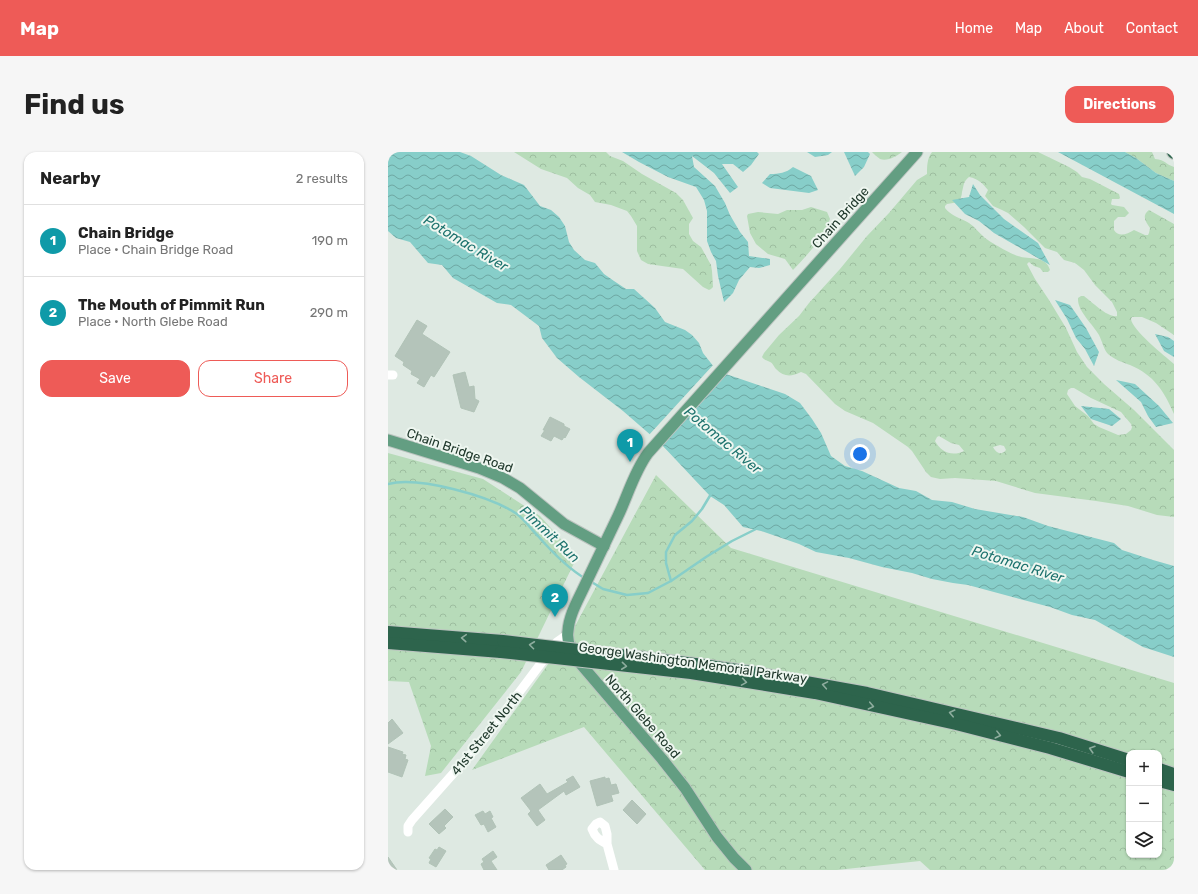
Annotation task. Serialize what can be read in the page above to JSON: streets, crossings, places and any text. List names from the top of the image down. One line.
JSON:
{"streets":{"highway":["George Washington Memorial Parkway"],"main road":["Chain Bridge","Chain Bridge Road","North Glebe Road"],"street":["41st Street North"]},"crossings":[["Chain Bridge","Chain Bridge Road"],["North Glebe Road","41st Street North"]],"water":["Potomac River","Pimmit Run"],"page":{"header":"Map","nav":["Home","Map","About","Contact"],"buttons":["Directions",["Save","Share"]],"title":"Find us","heading":["Nearby","2 results"],"list":[{"mark":"1","name":"Chain Bridge","note":"Place · Chain Bridge Road","value":"190 m"},{"mark":"2","name":"The Mouth of Pimmit Run","note":"Place · North Glebe Road","value":"290 m"}],"pins":["1","2"],"map_buttons":["+","−"]}}
